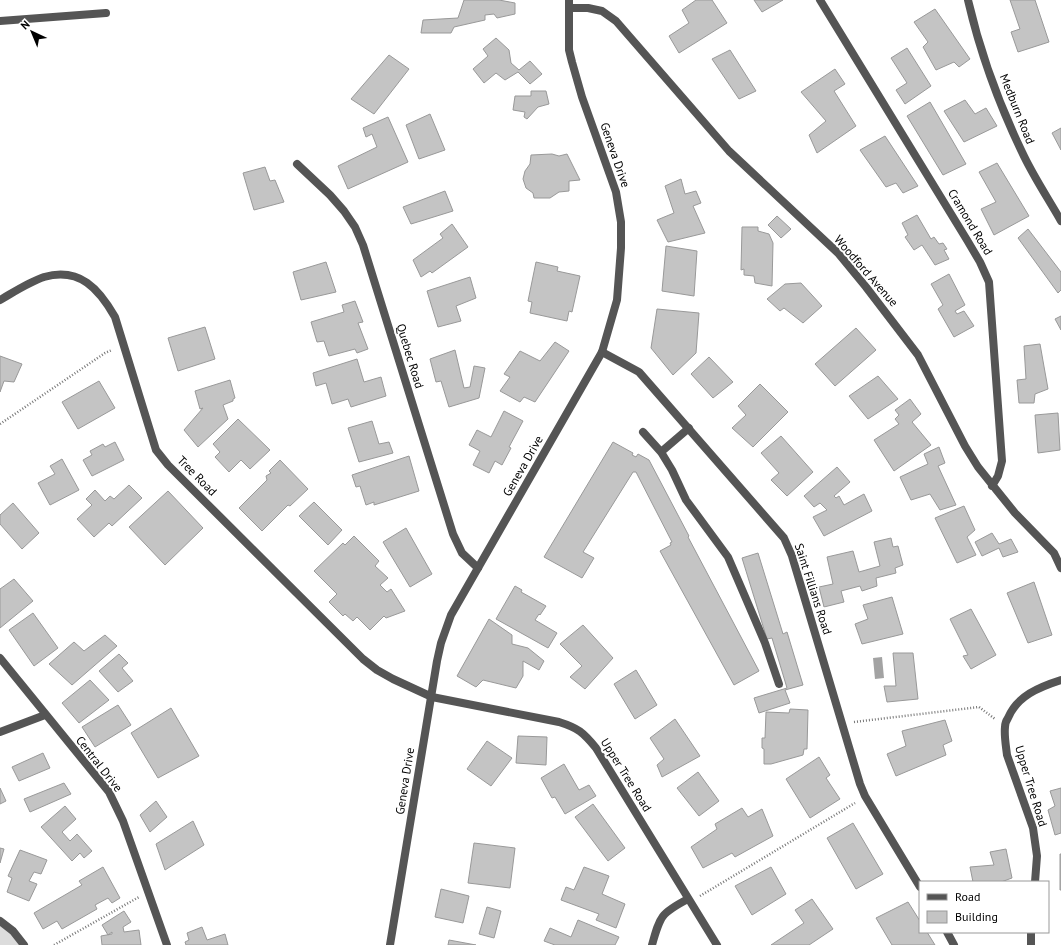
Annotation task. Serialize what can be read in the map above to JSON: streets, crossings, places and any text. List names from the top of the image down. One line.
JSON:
{"streets":{"street":["Medburn Road","Geneva Drive","Cramond Road","Woodford Avenue","Quebec Road","Tree Road","Saint Fillians Road","Central Drive","Upper Tree Road"]},"crossings":[["Geneva Drive","Woodford Avenue"],["Geneva Drive","Quebec Road"],["Geneva Drive","Tree Road"],["Geneva Drive","Saint Fillians Road"],["Geneva Drive","Upper Tree Road"],["Cramond Road","Woodford Avenue"],["Tree Road","Upper Tree Road"]],"legend":["Road","Building"],"north":"top left"}
